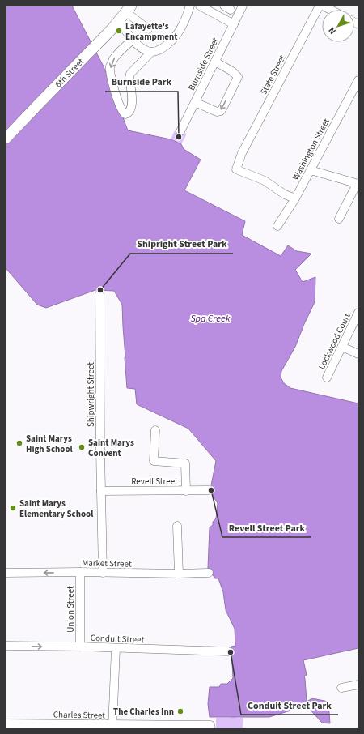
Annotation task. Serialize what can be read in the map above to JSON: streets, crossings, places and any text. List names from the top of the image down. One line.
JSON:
{"streets":{"main road":["6th Street"],"street":["Burnside Street","State Street","Washington Street","Lockwood Court","Shipwright Street","Revell Street","Market Street","Union Street","Conduit Street","Charles Street"]},"crossings":[["State Street","Washington Street"],["Shipwright Street","Revell Street"],["Shipwright Street","Market Street"],["Market Street","Union Street"],["Union Street","Conduit Street"]],"one_way":["Market Street"],"water":["Spa Creek"],"places":["Lafayette's Encampment","Burnside Park","Shipright Street Park","Saint Marys High School","Saint Marys Convent","Revell Street Park","Saint Marys Elementary School","Conduit Street Park","The Charles Inn"],"north":"bottom left"}
